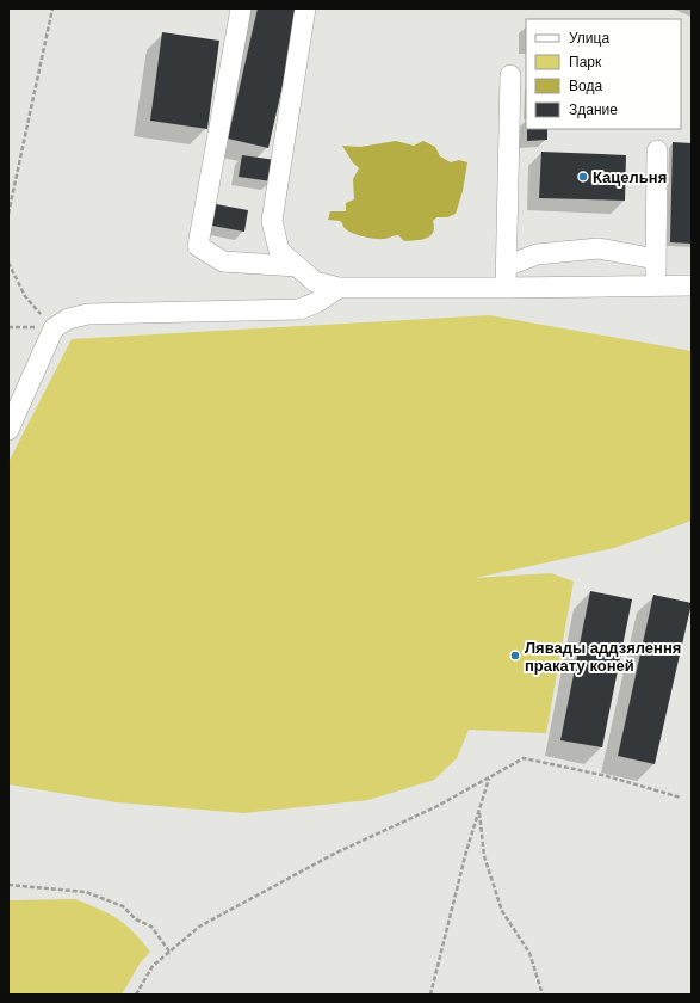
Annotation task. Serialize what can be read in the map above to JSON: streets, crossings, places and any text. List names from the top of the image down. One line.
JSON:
{"places":["Кацельня","Лявады аддзялення пракату коней"],"legend":["Улица","Парк","Вода","Здание"]}
